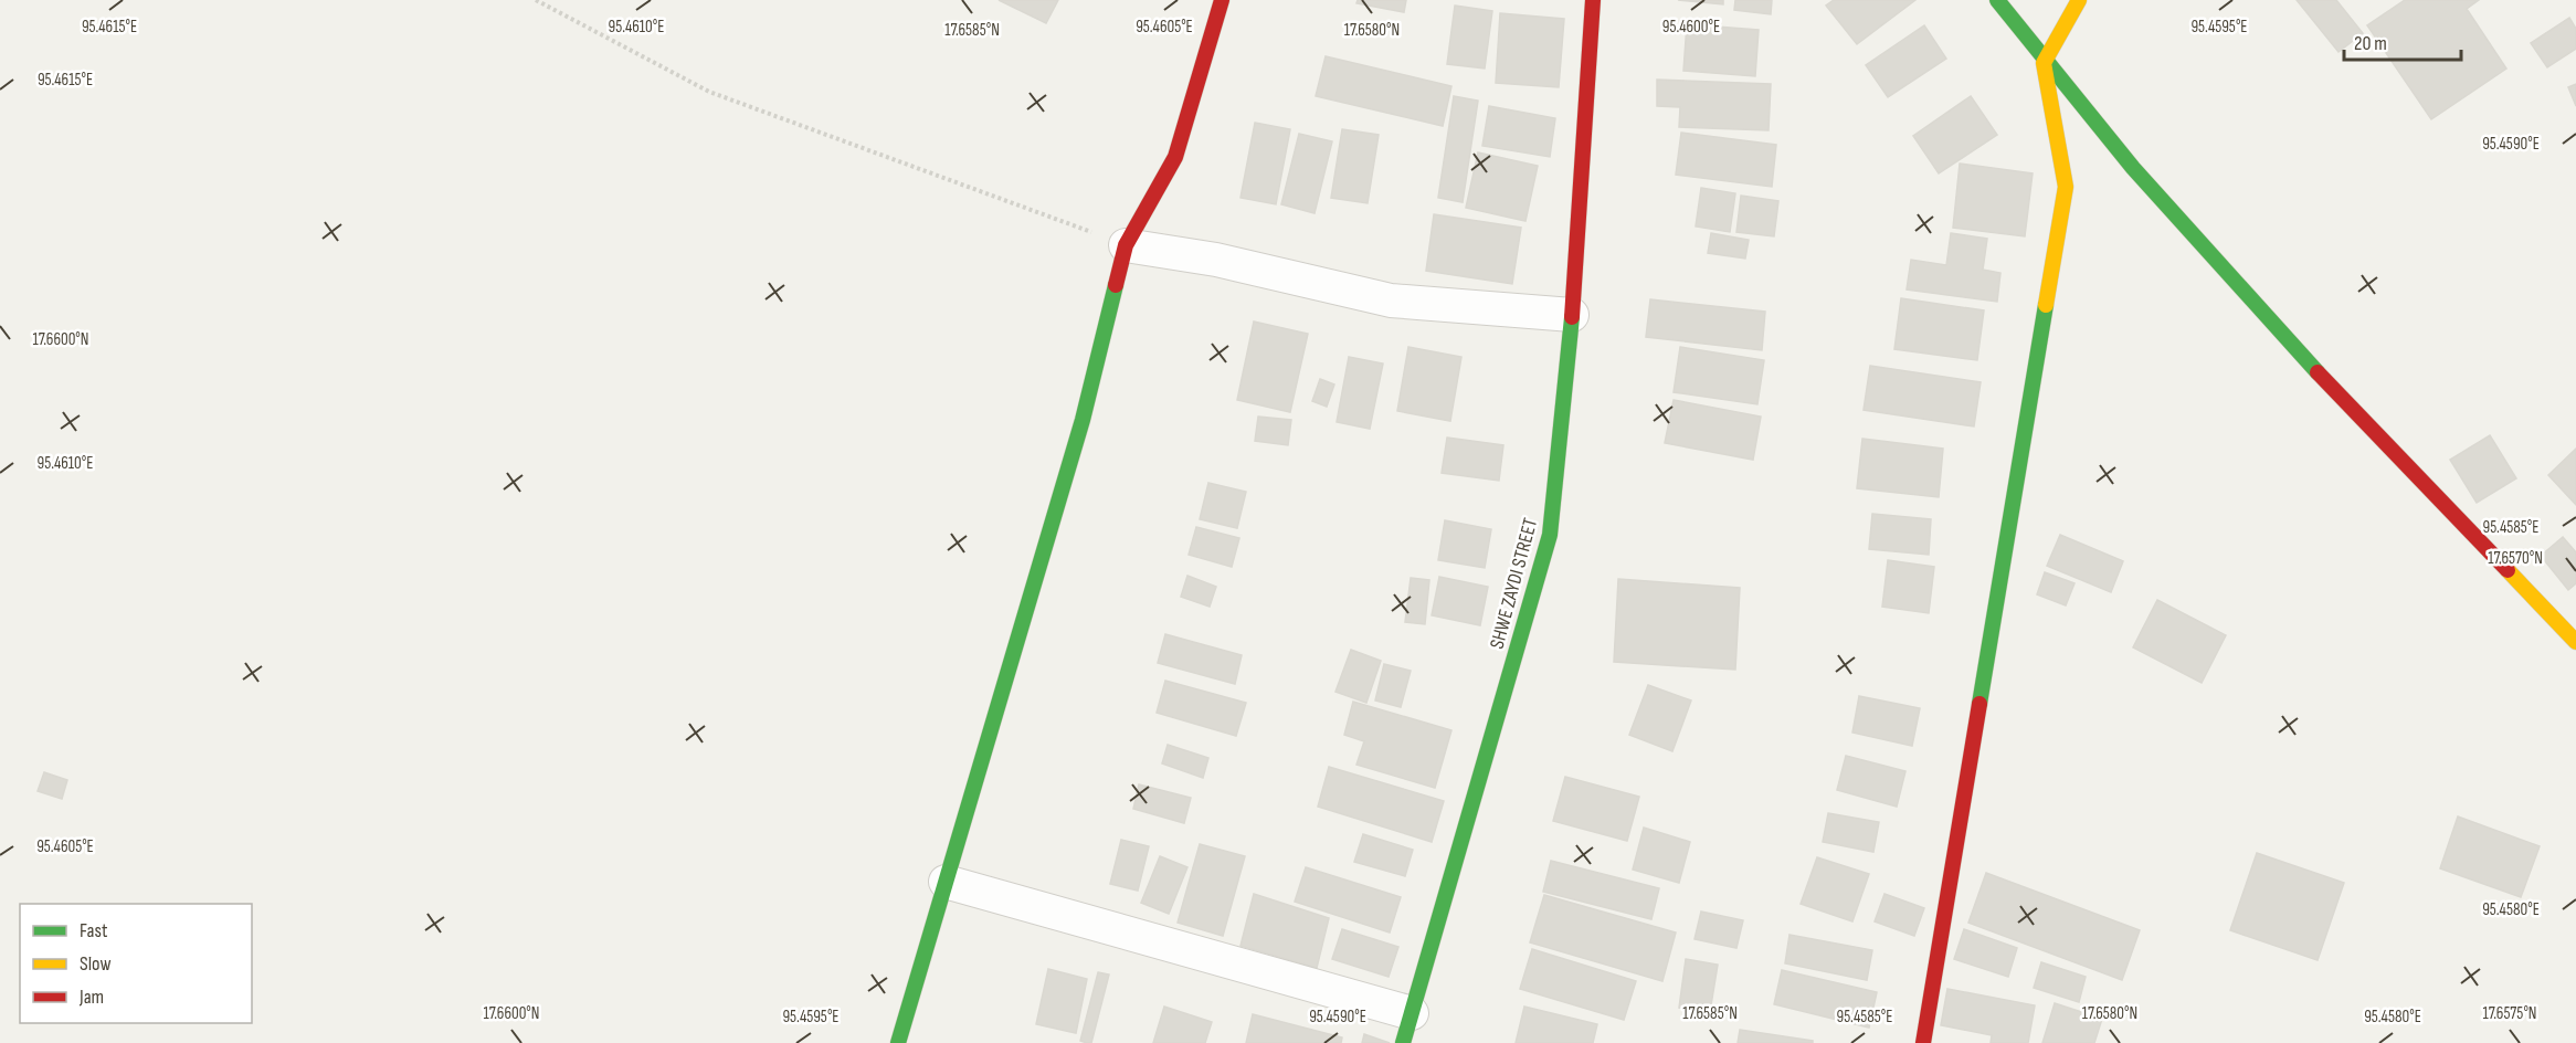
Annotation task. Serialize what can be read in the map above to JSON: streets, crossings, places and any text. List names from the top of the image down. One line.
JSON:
{"streets":{"street":["SHWE ZAYDI STREET"]},"legend":["Fast","Slow","Jam"],"scale_bar":"20 m","coordinates":["95.4610°E","95.4615°E","95.4605°E","95.4600°E","95.4595°E","17.6585°N","17.6580°N","95.4590°E","17.6600°N","95.4585°E","17.6570°N","95.4580°E","17.6575°N"]}
